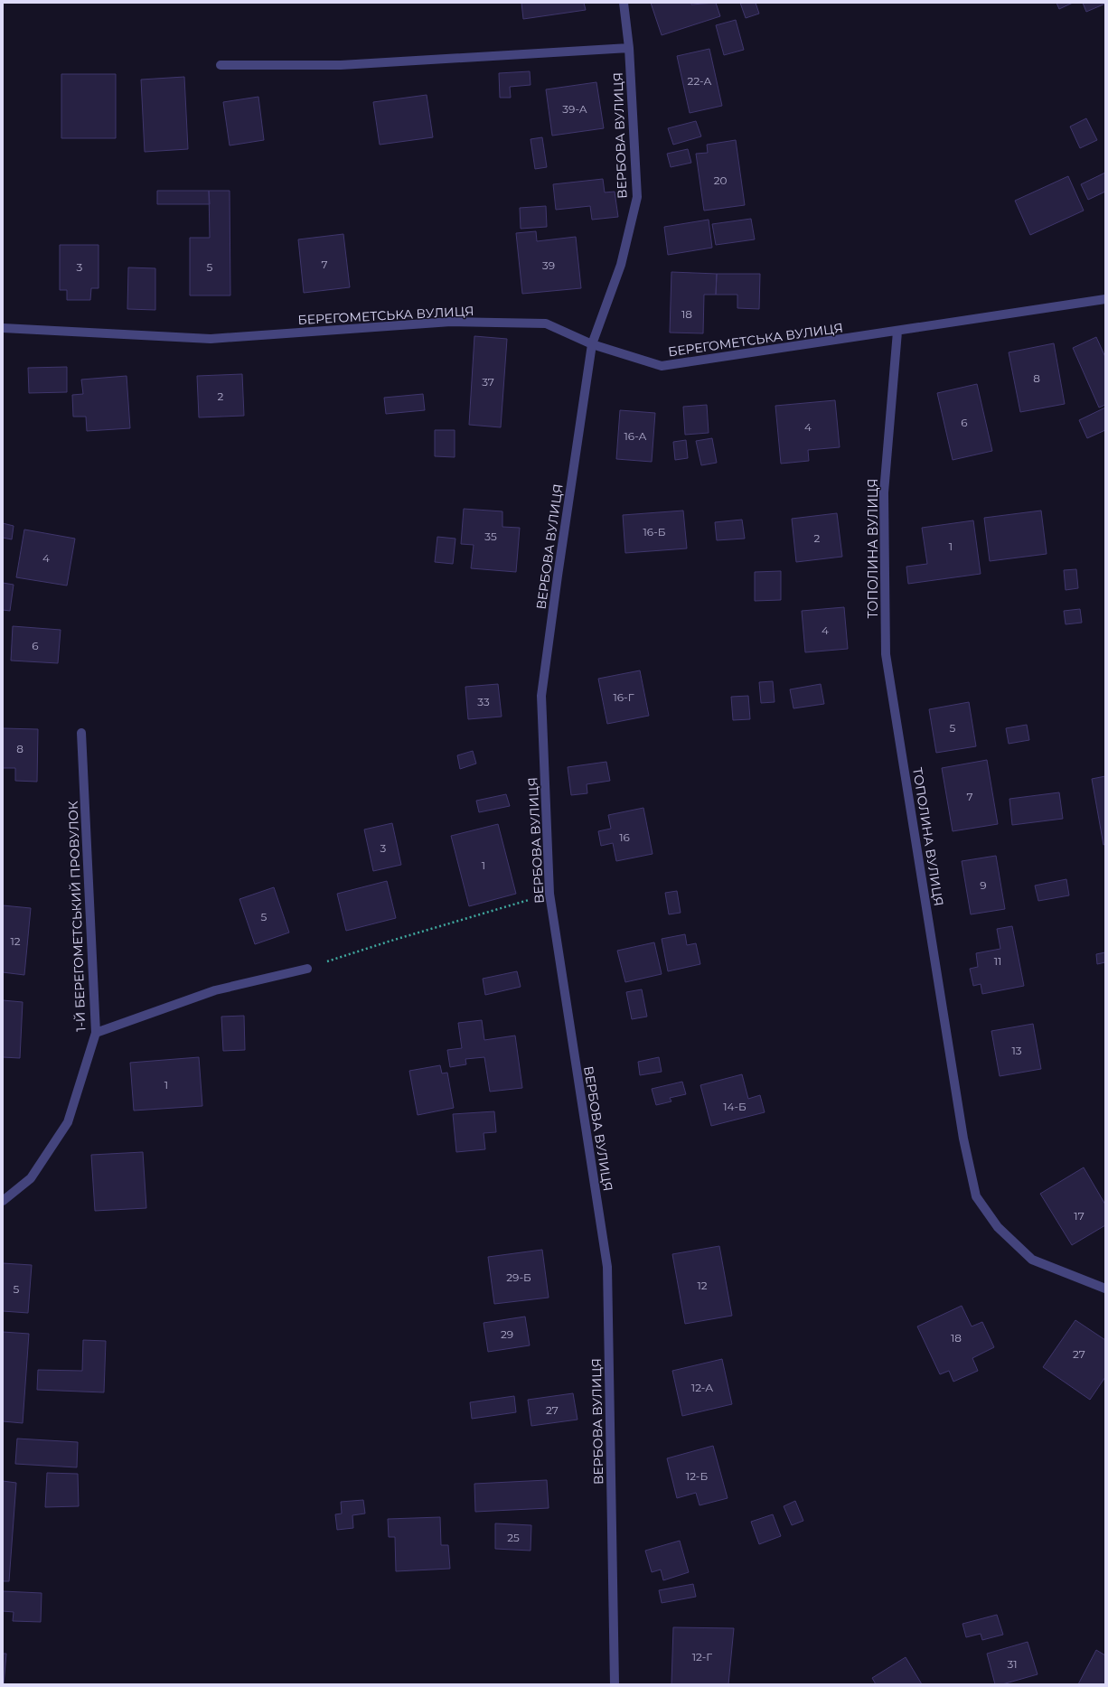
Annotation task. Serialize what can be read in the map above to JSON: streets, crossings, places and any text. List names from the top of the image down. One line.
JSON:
{"streets":{"street":["ВЕРБОВА ВУЛИЦЯ","БЕРЕГОМЕТСЬКА ВУЛИЦЯ","ТОПОЛИНА ВУЛИЦЯ","1-Й БЕРЕГОМЕТСЬКИЙ ПРОВУЛОК"]},"crossings":[["ВЕРБОВА ВУЛИЦЯ","БЕРЕГОМЕТСЬКА ВУЛИЦЯ"],["БЕРЕГОМЕТСЬКА ВУЛИЦЯ","ТОПОЛИНА ВУЛИЦЯ"]],"house_numbers":["22-А","39-А","20","7","39","3","5","18","8","37","2","6","4","16-А","16-Б","35","2","1","4","4","6","16-Г","33","5","8","7","16","3","1","9","5","12","11","13","1","14-Б","17","29-Б","12","5","29","18","27","12-А","27","12-Б","25","12-Г","31"]}
